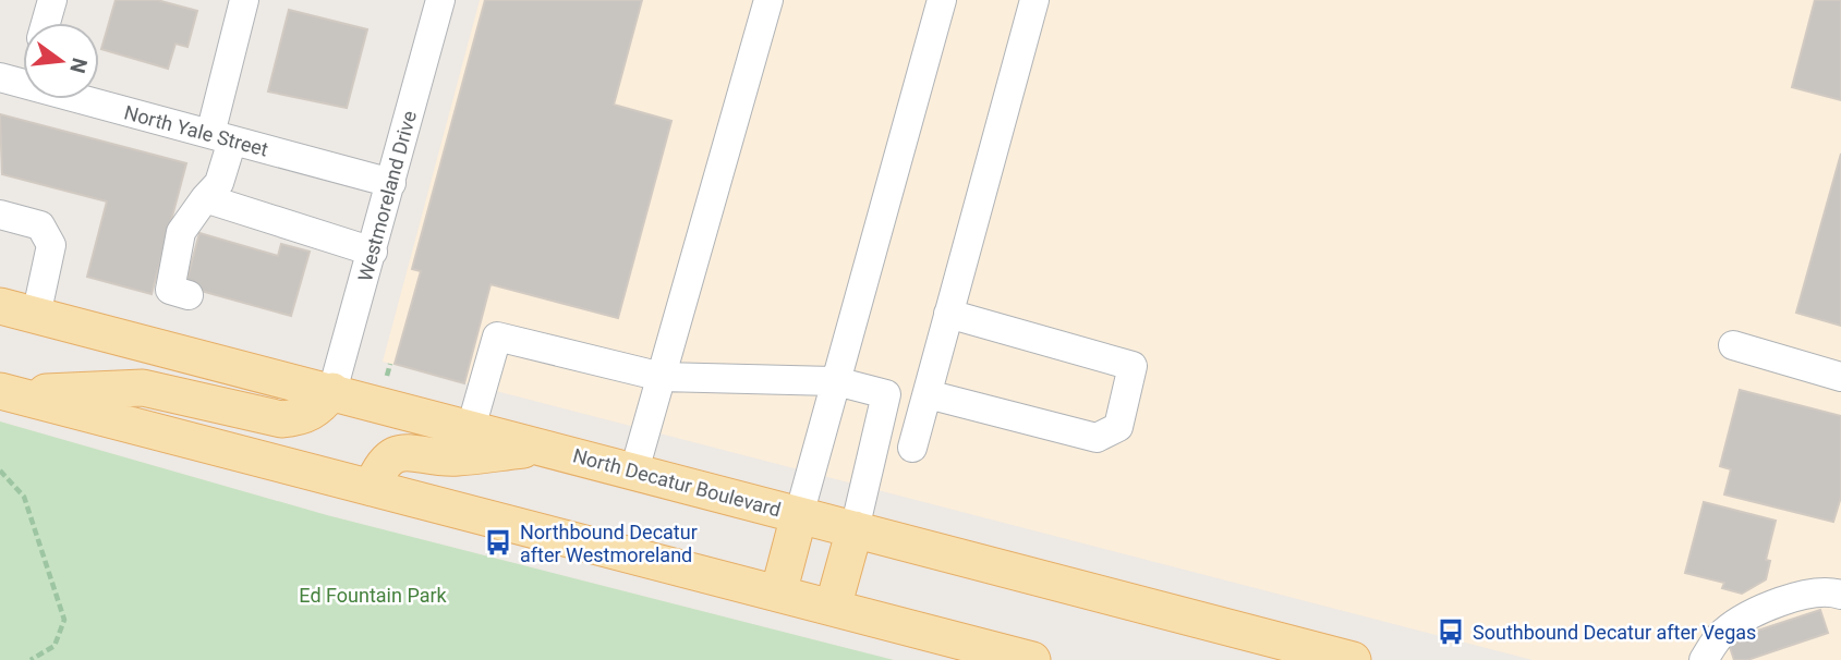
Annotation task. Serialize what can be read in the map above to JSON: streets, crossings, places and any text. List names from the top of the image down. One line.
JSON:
{"streets":{"main road":["North Decatur Boulevard"],"street":["North Yale Street","Westmoreland Drive"]},"crossings":[["North Yale Street","Westmoreland Drive"],["Westmoreland Drive","North Decatur Boulevard"]],"parks":["Ed Fountain Park"],"places":{"bus stop":["Northbound Decatur after Westmoreland","Southbound Decatur after Vegas"]},"north":"right"}
